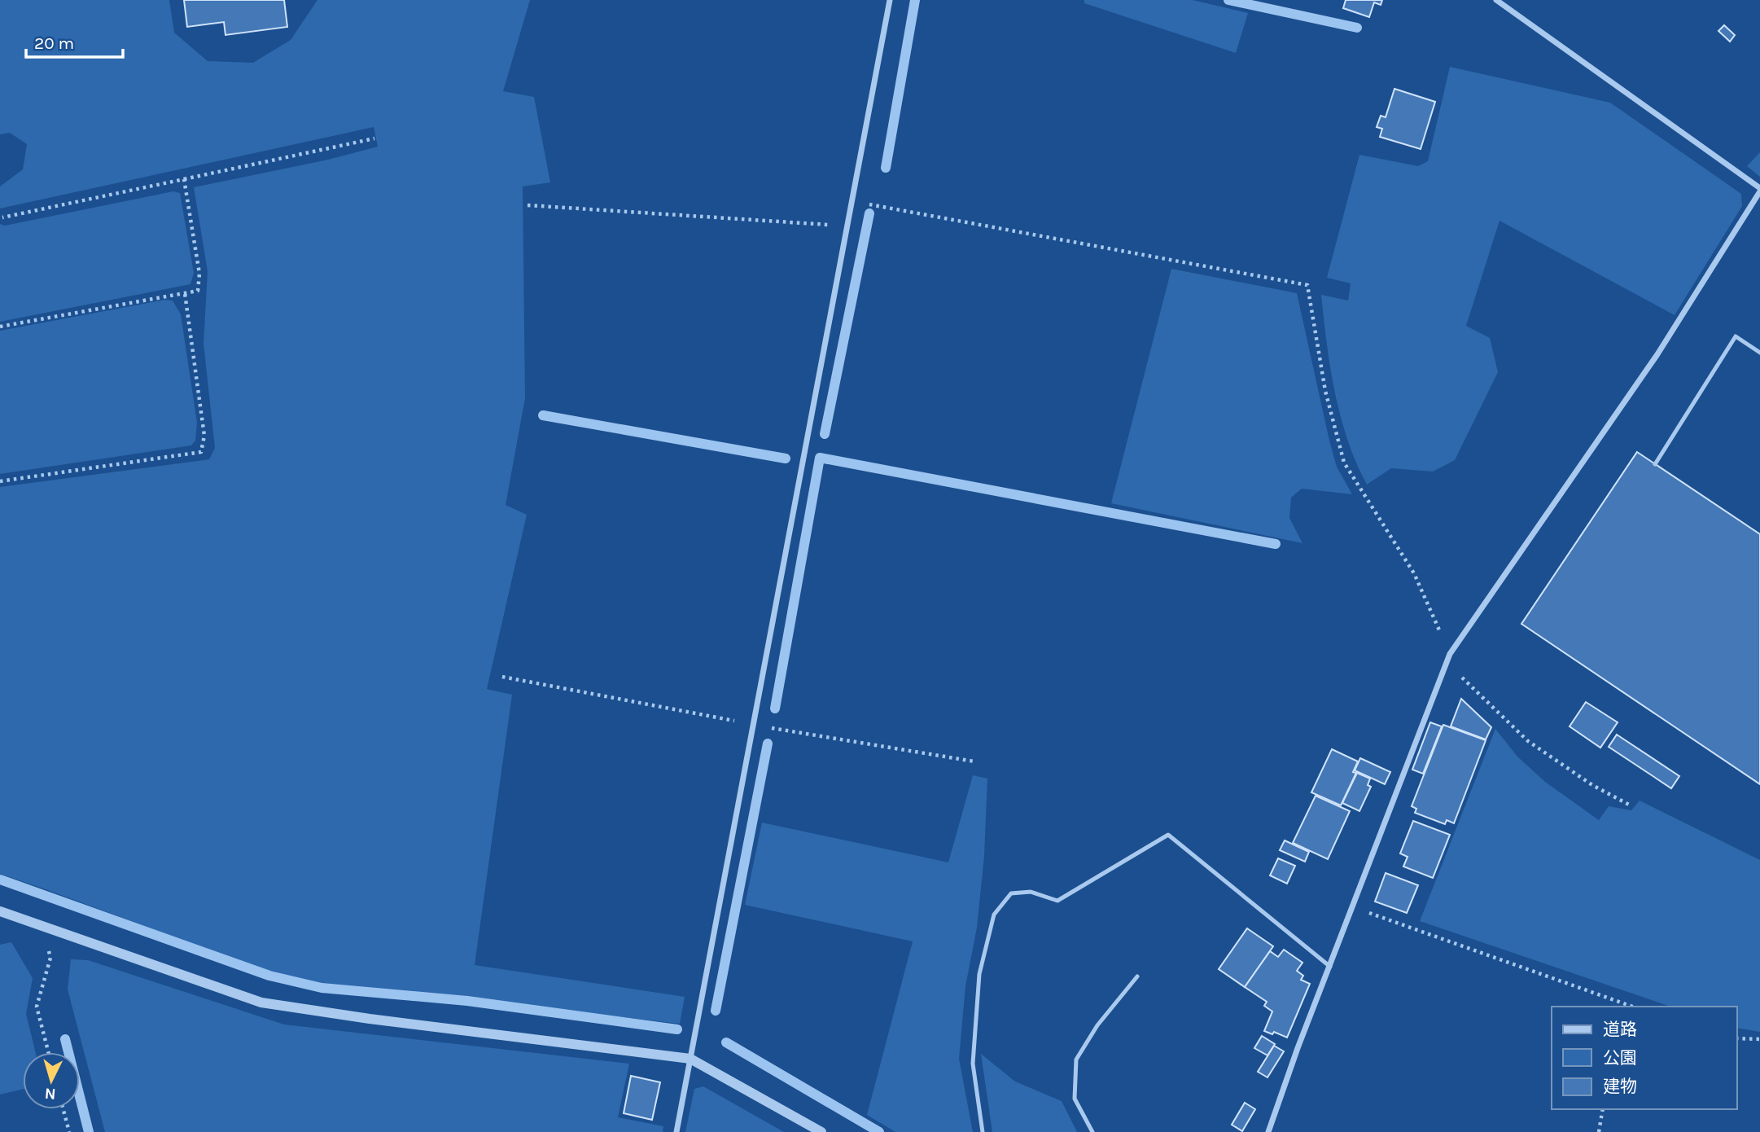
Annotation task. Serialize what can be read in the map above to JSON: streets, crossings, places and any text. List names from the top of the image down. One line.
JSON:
{"legend":["道路","公園","建物"],"scale_bar":"20 m","north":"bottom"}
